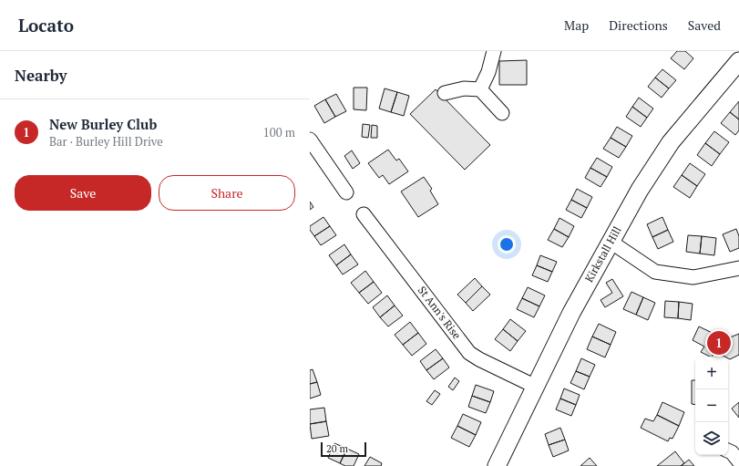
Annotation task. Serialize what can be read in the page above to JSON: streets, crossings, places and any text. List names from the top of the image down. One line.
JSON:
{"streets":{"street":["Kirkstall Hill","St Ann's Rise"]},"crossings":[["Kirkstall Hill","St Ann's Rise"]],"scale_bar":"20 m","page":{"header":"Locato","nav":["Map","Directions","Saved"],"heading":"Nearby","list":[{"mark":"1","name":"New Burley Club","note":"Bar · Burley Hill Drive","value":"100 m"}],"buttons":["Save","Share"],"pins":"1","map_buttons":["+","−"],"scale":"20 m"}}
